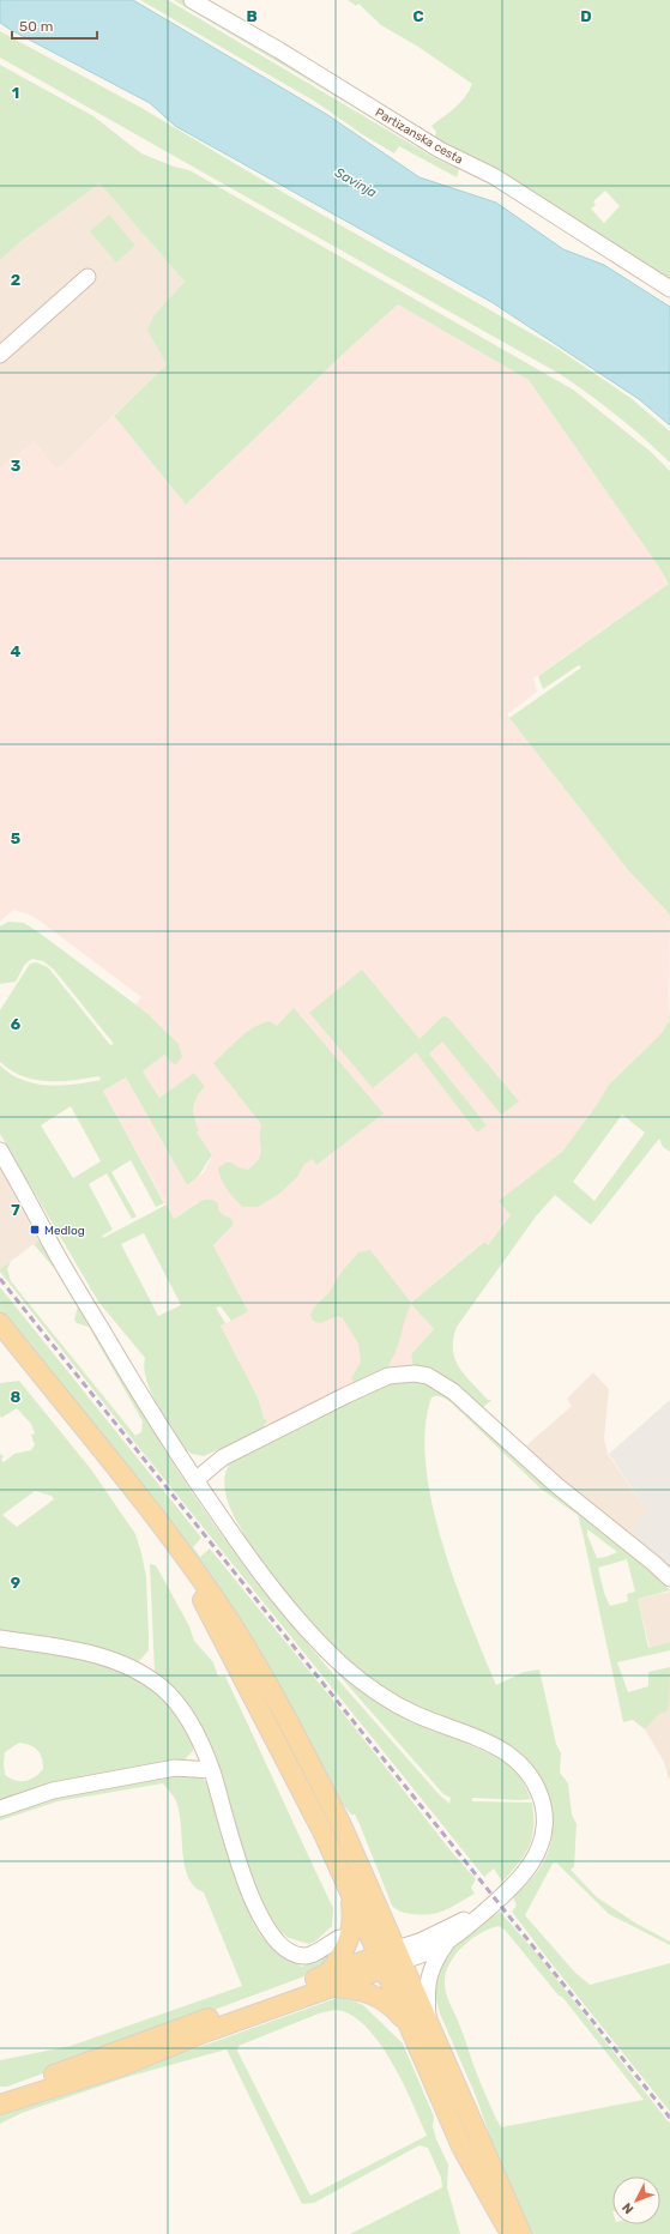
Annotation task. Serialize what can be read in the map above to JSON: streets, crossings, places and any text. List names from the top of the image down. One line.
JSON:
{"streets":{"street":["Partizanska cesta"]},"water":["Savinja"],"places":{"transit":["Medlog"]},"scale_bar":"50 m","north":"bottom left","grid":{"columns":["B","C","D"],"rows":["1","2","3","4","5","6","7","8","9"]}}
